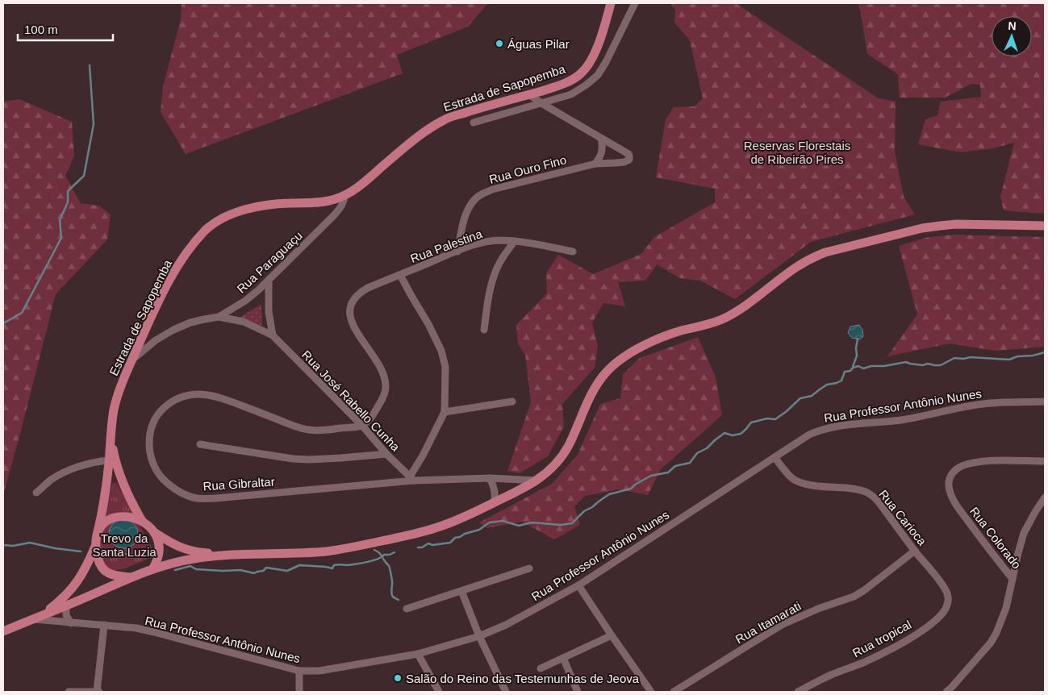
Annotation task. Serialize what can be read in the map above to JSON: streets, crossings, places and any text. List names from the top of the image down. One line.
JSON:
{"streets":{"main road":["Estrada de Sapopemba"],"street":["Rua Ouro Fino","Rua Palestina","Rua Paraguaçu","Rua José Rabello Cunha","Rua Professor Antônio Nunes","Rua Gibraltar","Rua Carioca","Rua Colorado","Rua Itamarati","Rua tropical"]},"crossings":[["Estrada de Sapopemba","Rua Ouro Fino"],["Estrada de Sapopemba","Rua Paraguaçu"],["Rua Ouro Fino","Rua Palestina"],["Rua Palestina","Rua José Rabello Cunha"],["Rua Palestina","Rua Gibraltar"],["Rua Paraguaçu","Rua José Rabello Cunha"],["Rua José Rabello Cunha","Rua Gibraltar"],["Rua Professor Antônio Nunes","Rua Carioca"],["Rua Carioca","Rua Itamarati"],["Rua Carioca","Rua tropical"]],"parks":["Reservas Florestais de Ribeirão Pires","Trevo da Santa Luzia"],"places":["Águas Pilar","Salão do Reino das Testemunhas de Jeova"],"scale_bar":"100 m","north":"top"}
